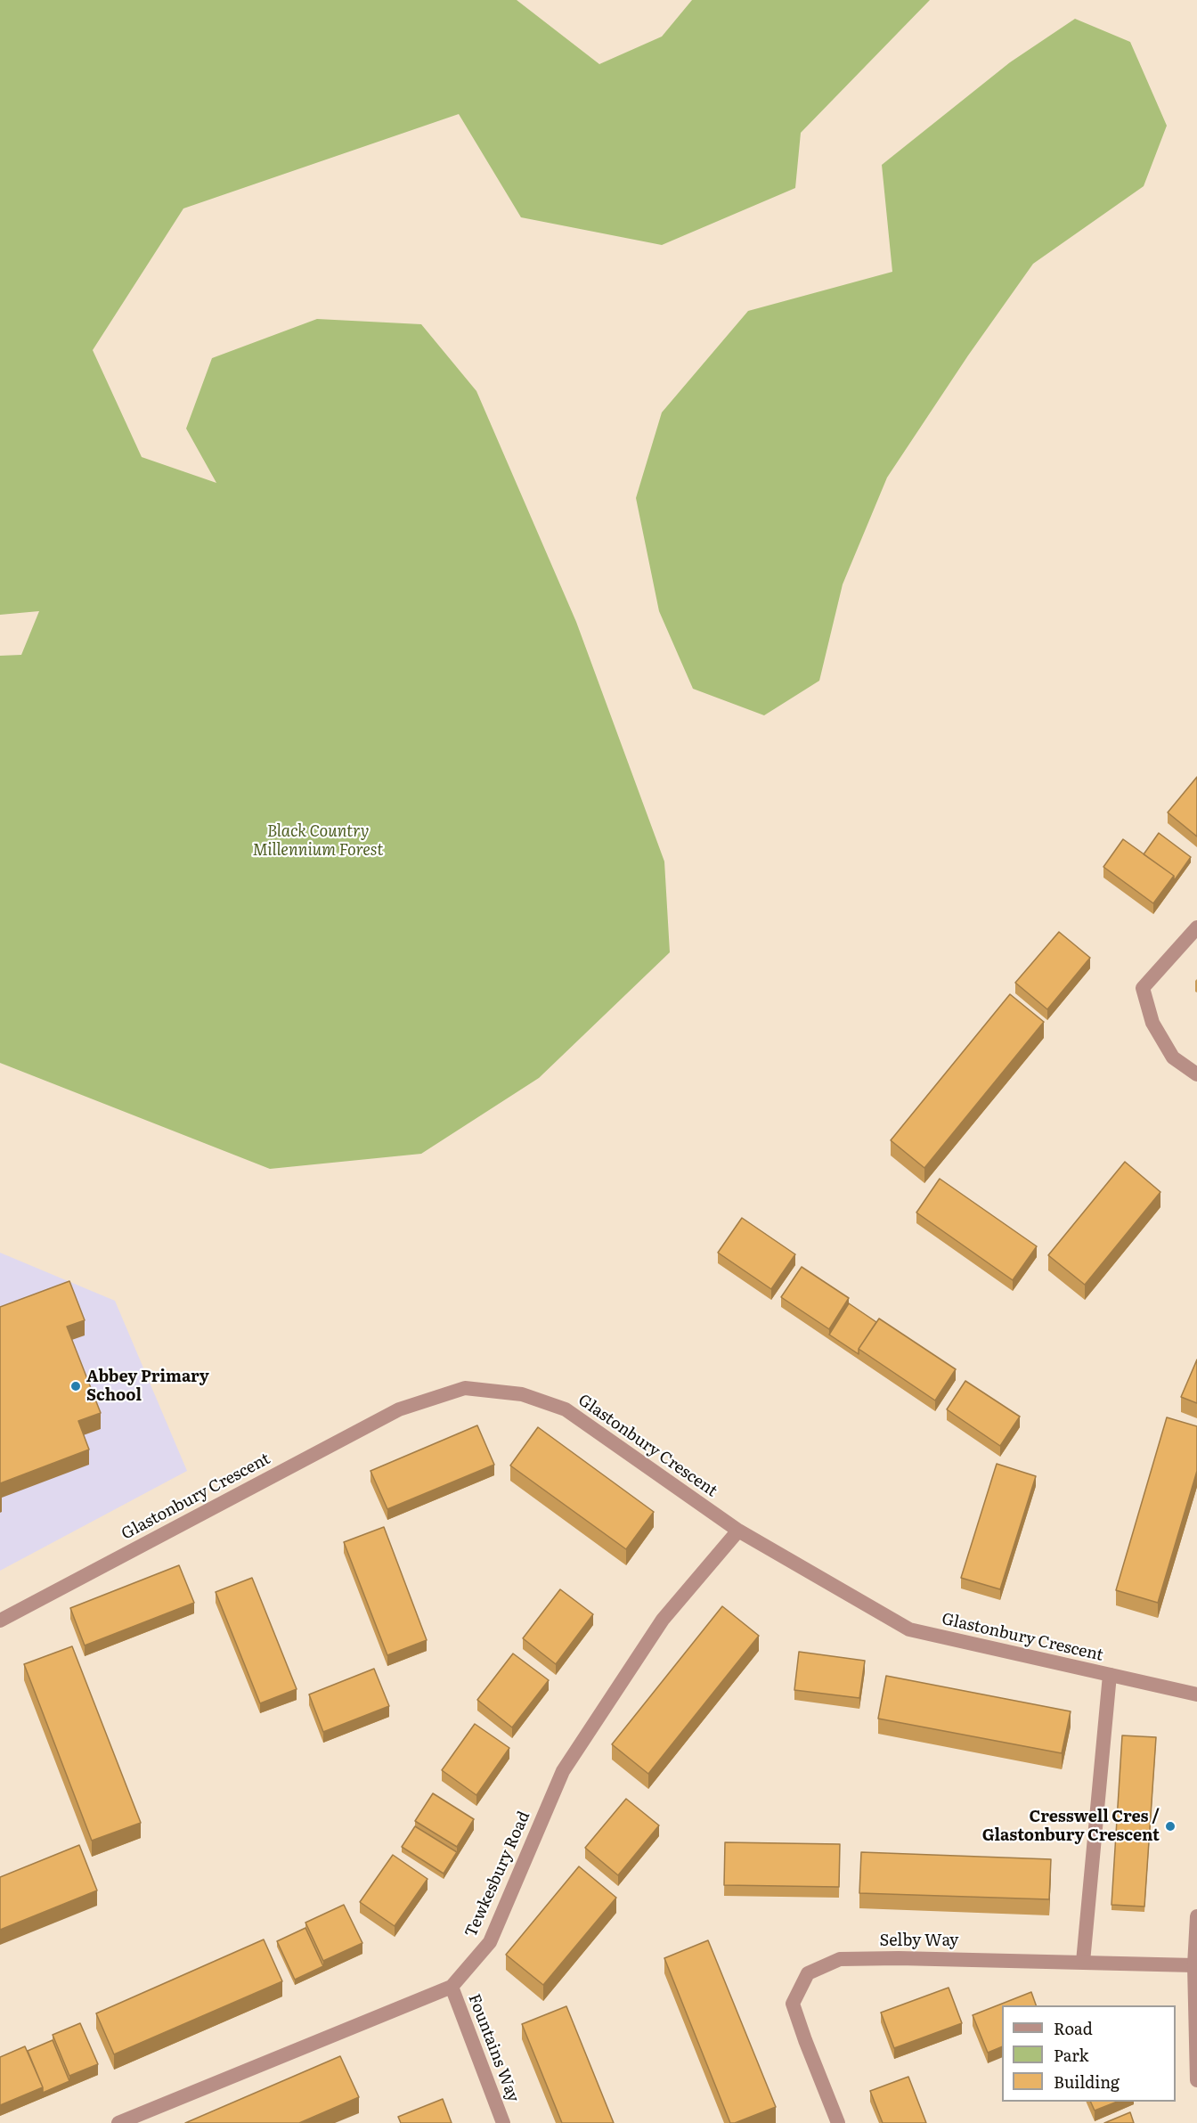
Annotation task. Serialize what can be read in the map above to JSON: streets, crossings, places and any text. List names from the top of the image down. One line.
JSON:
{"streets":{"street":["Glastonbury Crescent","Tewkesbury Road","Selby Way","Fountains Way"]},"crossings":[["Glastonbury Crescent","Tewkesbury Road"],["Tewkesbury Road","Fountains Way"]],"parks":["Black Country Millennium Forest"],"places":["Abbey Primary School","Cresswell Cres / Glastonbury Crescent"],"legend":["Road","Park","Building"]}
